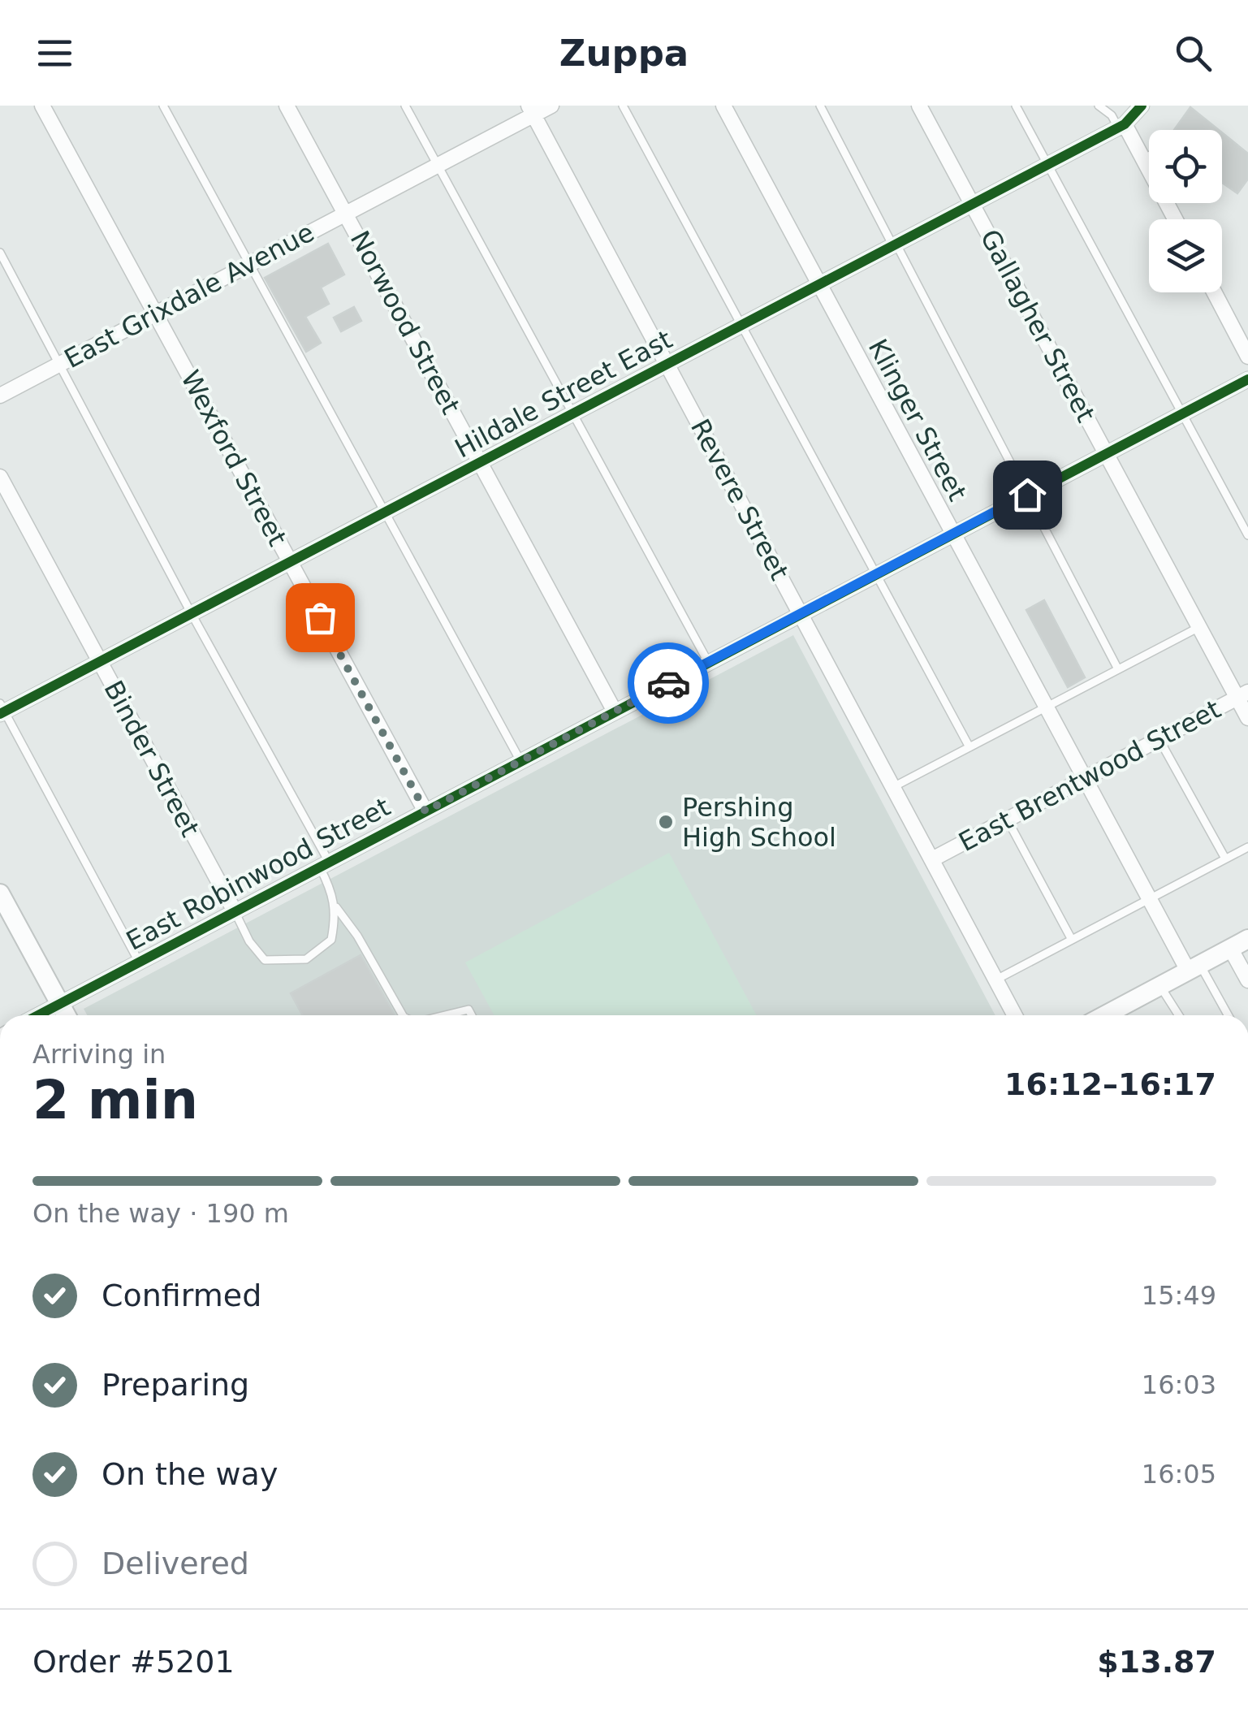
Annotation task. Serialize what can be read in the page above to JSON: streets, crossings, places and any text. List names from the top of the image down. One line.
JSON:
{"streets":{"street":["East Grixdale Avenue","Norwood Street","Gallagher Street","Hildale Street East","Klinger Street","Wexford Street","Revere Street","Binder Street","East Brentwood Street","East Robinwood Street"]},"crossings":[["East Grixdale Avenue","Norwood Street"],["East Grixdale Avenue","Wexford Street"],["East Grixdale Avenue","Revere Street"],["Norwood Street","Hildale Street East"],["Norwood Street","East Robinwood Street"],["Gallagher Street","Hildale Street East"],["Gallagher Street","East Brentwood Street"],["Gallagher Street","East Robinwood Street"],["Hildale Street East","Klinger Street"],["Hildale Street East","Wexford Street"],["Hildale Street East","Revere Street"],["Hildale Street East","Binder Street"],["Klinger Street","East Brentwood Street"],["Klinger Street","East Robinwood Street"],["Wexford Street","East Robinwood Street"],["Revere Street","East Brentwood Street"],["Revere Street","East Robinwood Street"],["Binder Street","East Robinwood Street"]],"places":["Pershing High School"],"page":{"header":"Zuppa","heading":["2 min","Arriving in","16:12–16:17"],"panel":["Order #5201","$13.87"],"bar":"On the way · 190 m","list":[["Confirmed","15:49"],["Preparing","16:03"],["On the way","16:05"],"Delivered"]}}
